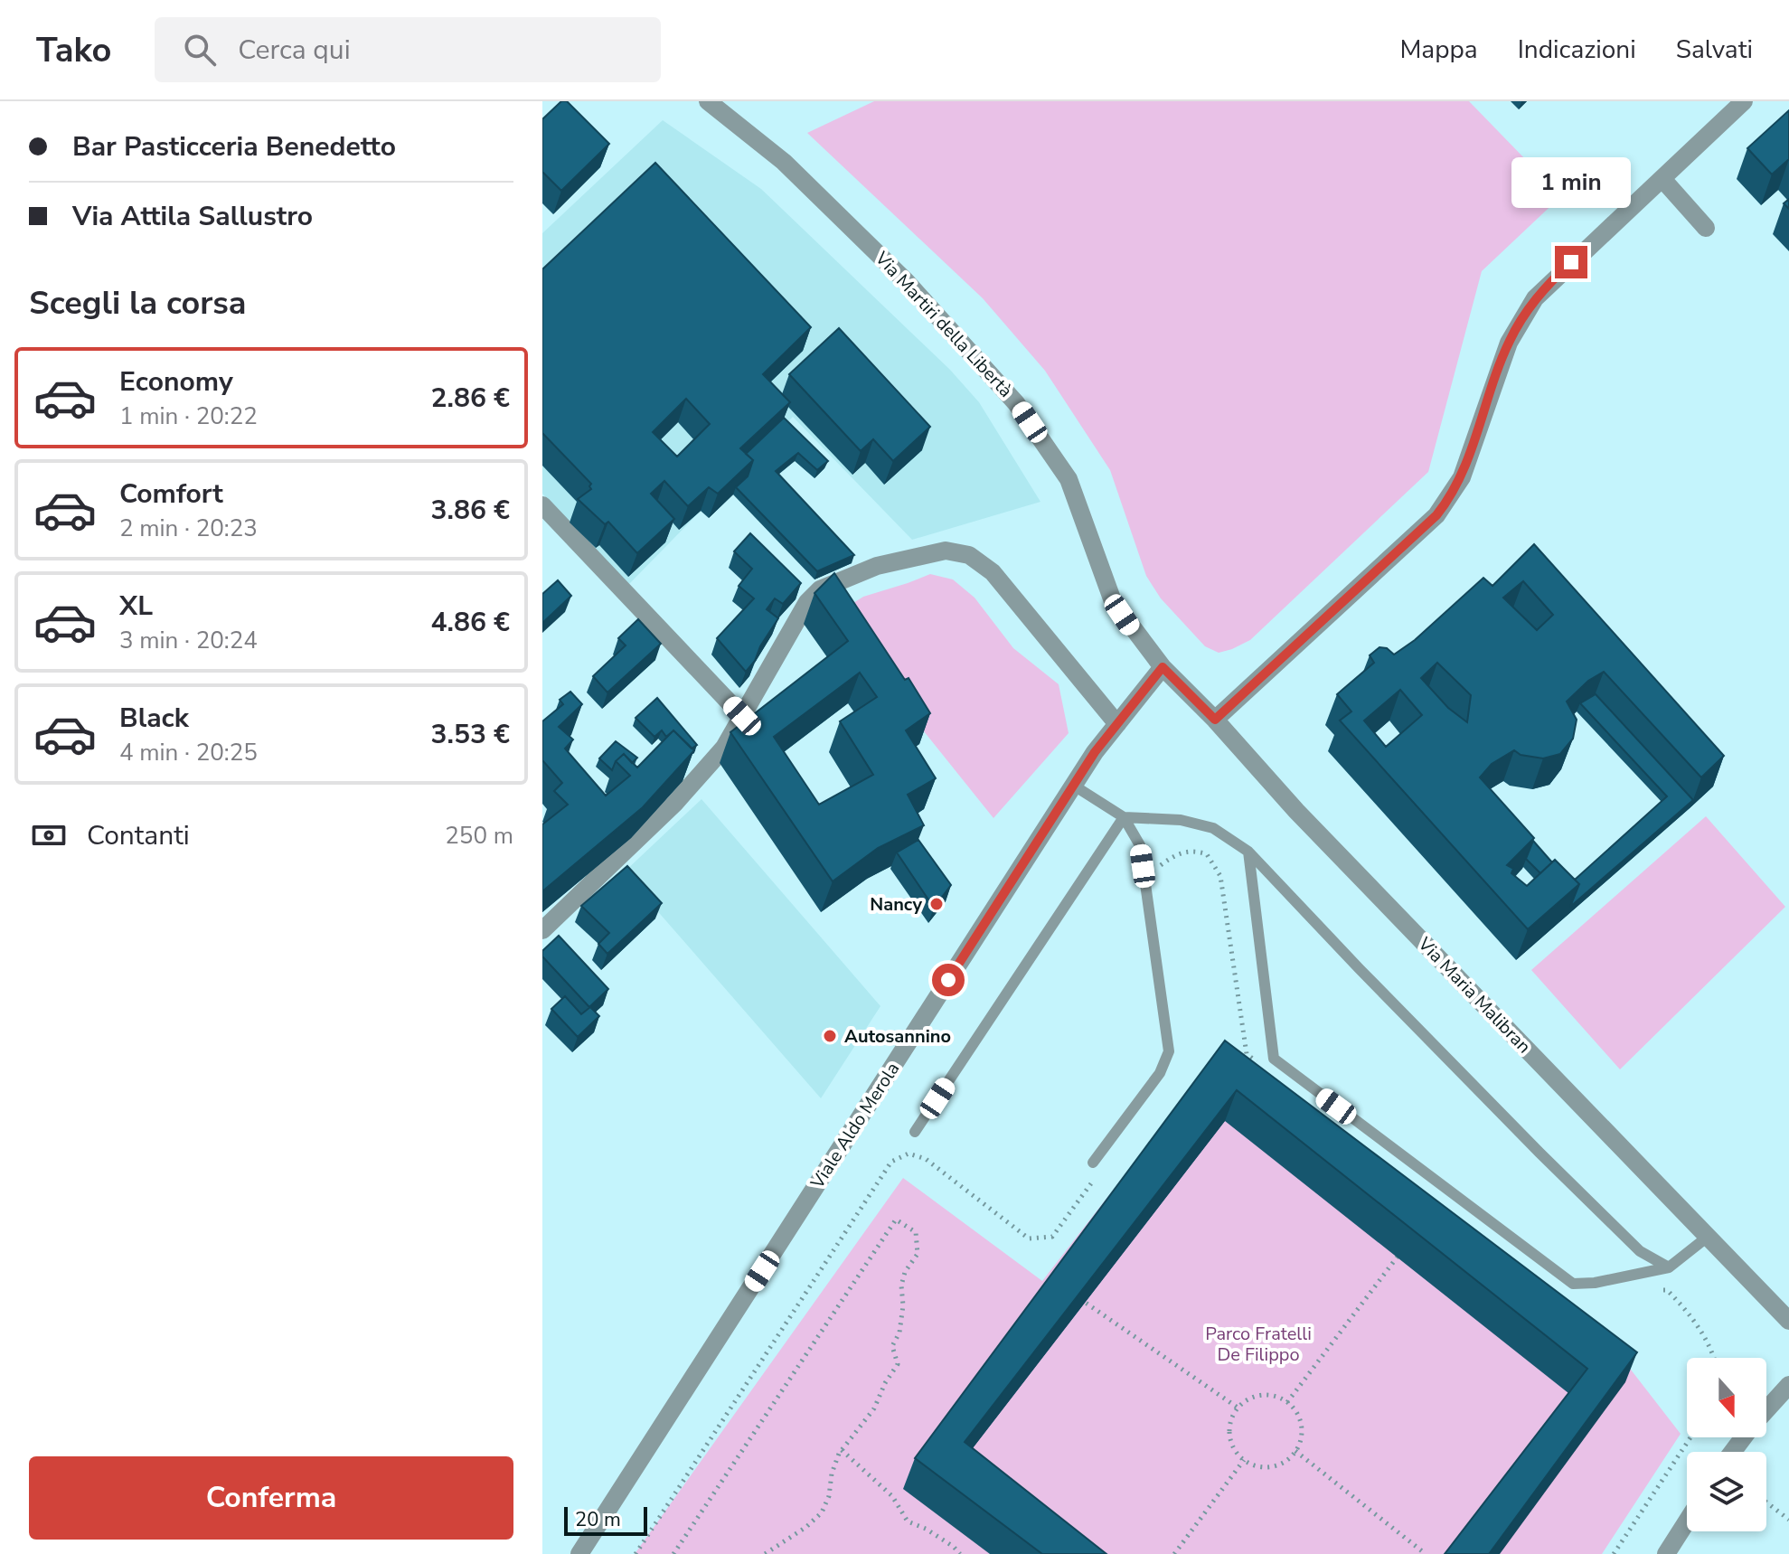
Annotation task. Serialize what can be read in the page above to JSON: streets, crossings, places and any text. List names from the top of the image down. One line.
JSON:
{"streets":{"street":["Via Martiri della Libertà","Via Maria Malibran","Viale Aldo Merola"]},"crossings":[["Via Martiri della Libertà","Via Maria Malibran"],["Via Martiri della Libertà","Viale Aldo Merola"],["Via Maria Malibran","Viale Aldo Merola"]],"parks":["Parco Fratelli De Filippo"],"places":["Nancy","Autosannino"],"scale_bar":"20 m","north":"bottom","page":{"header":"Tako","search":"Cerca qui","nav":["Mappa","Indicazioni","Salvati"],"banner":["Bar Pasticceria Benedetto","Via Attila Sallustro"],"bubble":"1 min","heading":"Scegli la corsa","list":[{"name":"Economy","note":"1 min · 20:22","value":"2.86 €"},{"name":"Comfort","note":"2 min · 20:23","value":"3.86 €"},{"name":"XL","note":"3 min · 20:24","value":"4.86 €"},{"name":"Black","note":"4 min · 20:25","value":"3.53 €"}],"pay":["Contanti","250 m"],"buttons":"Conferma","scale":"20 m"}}
